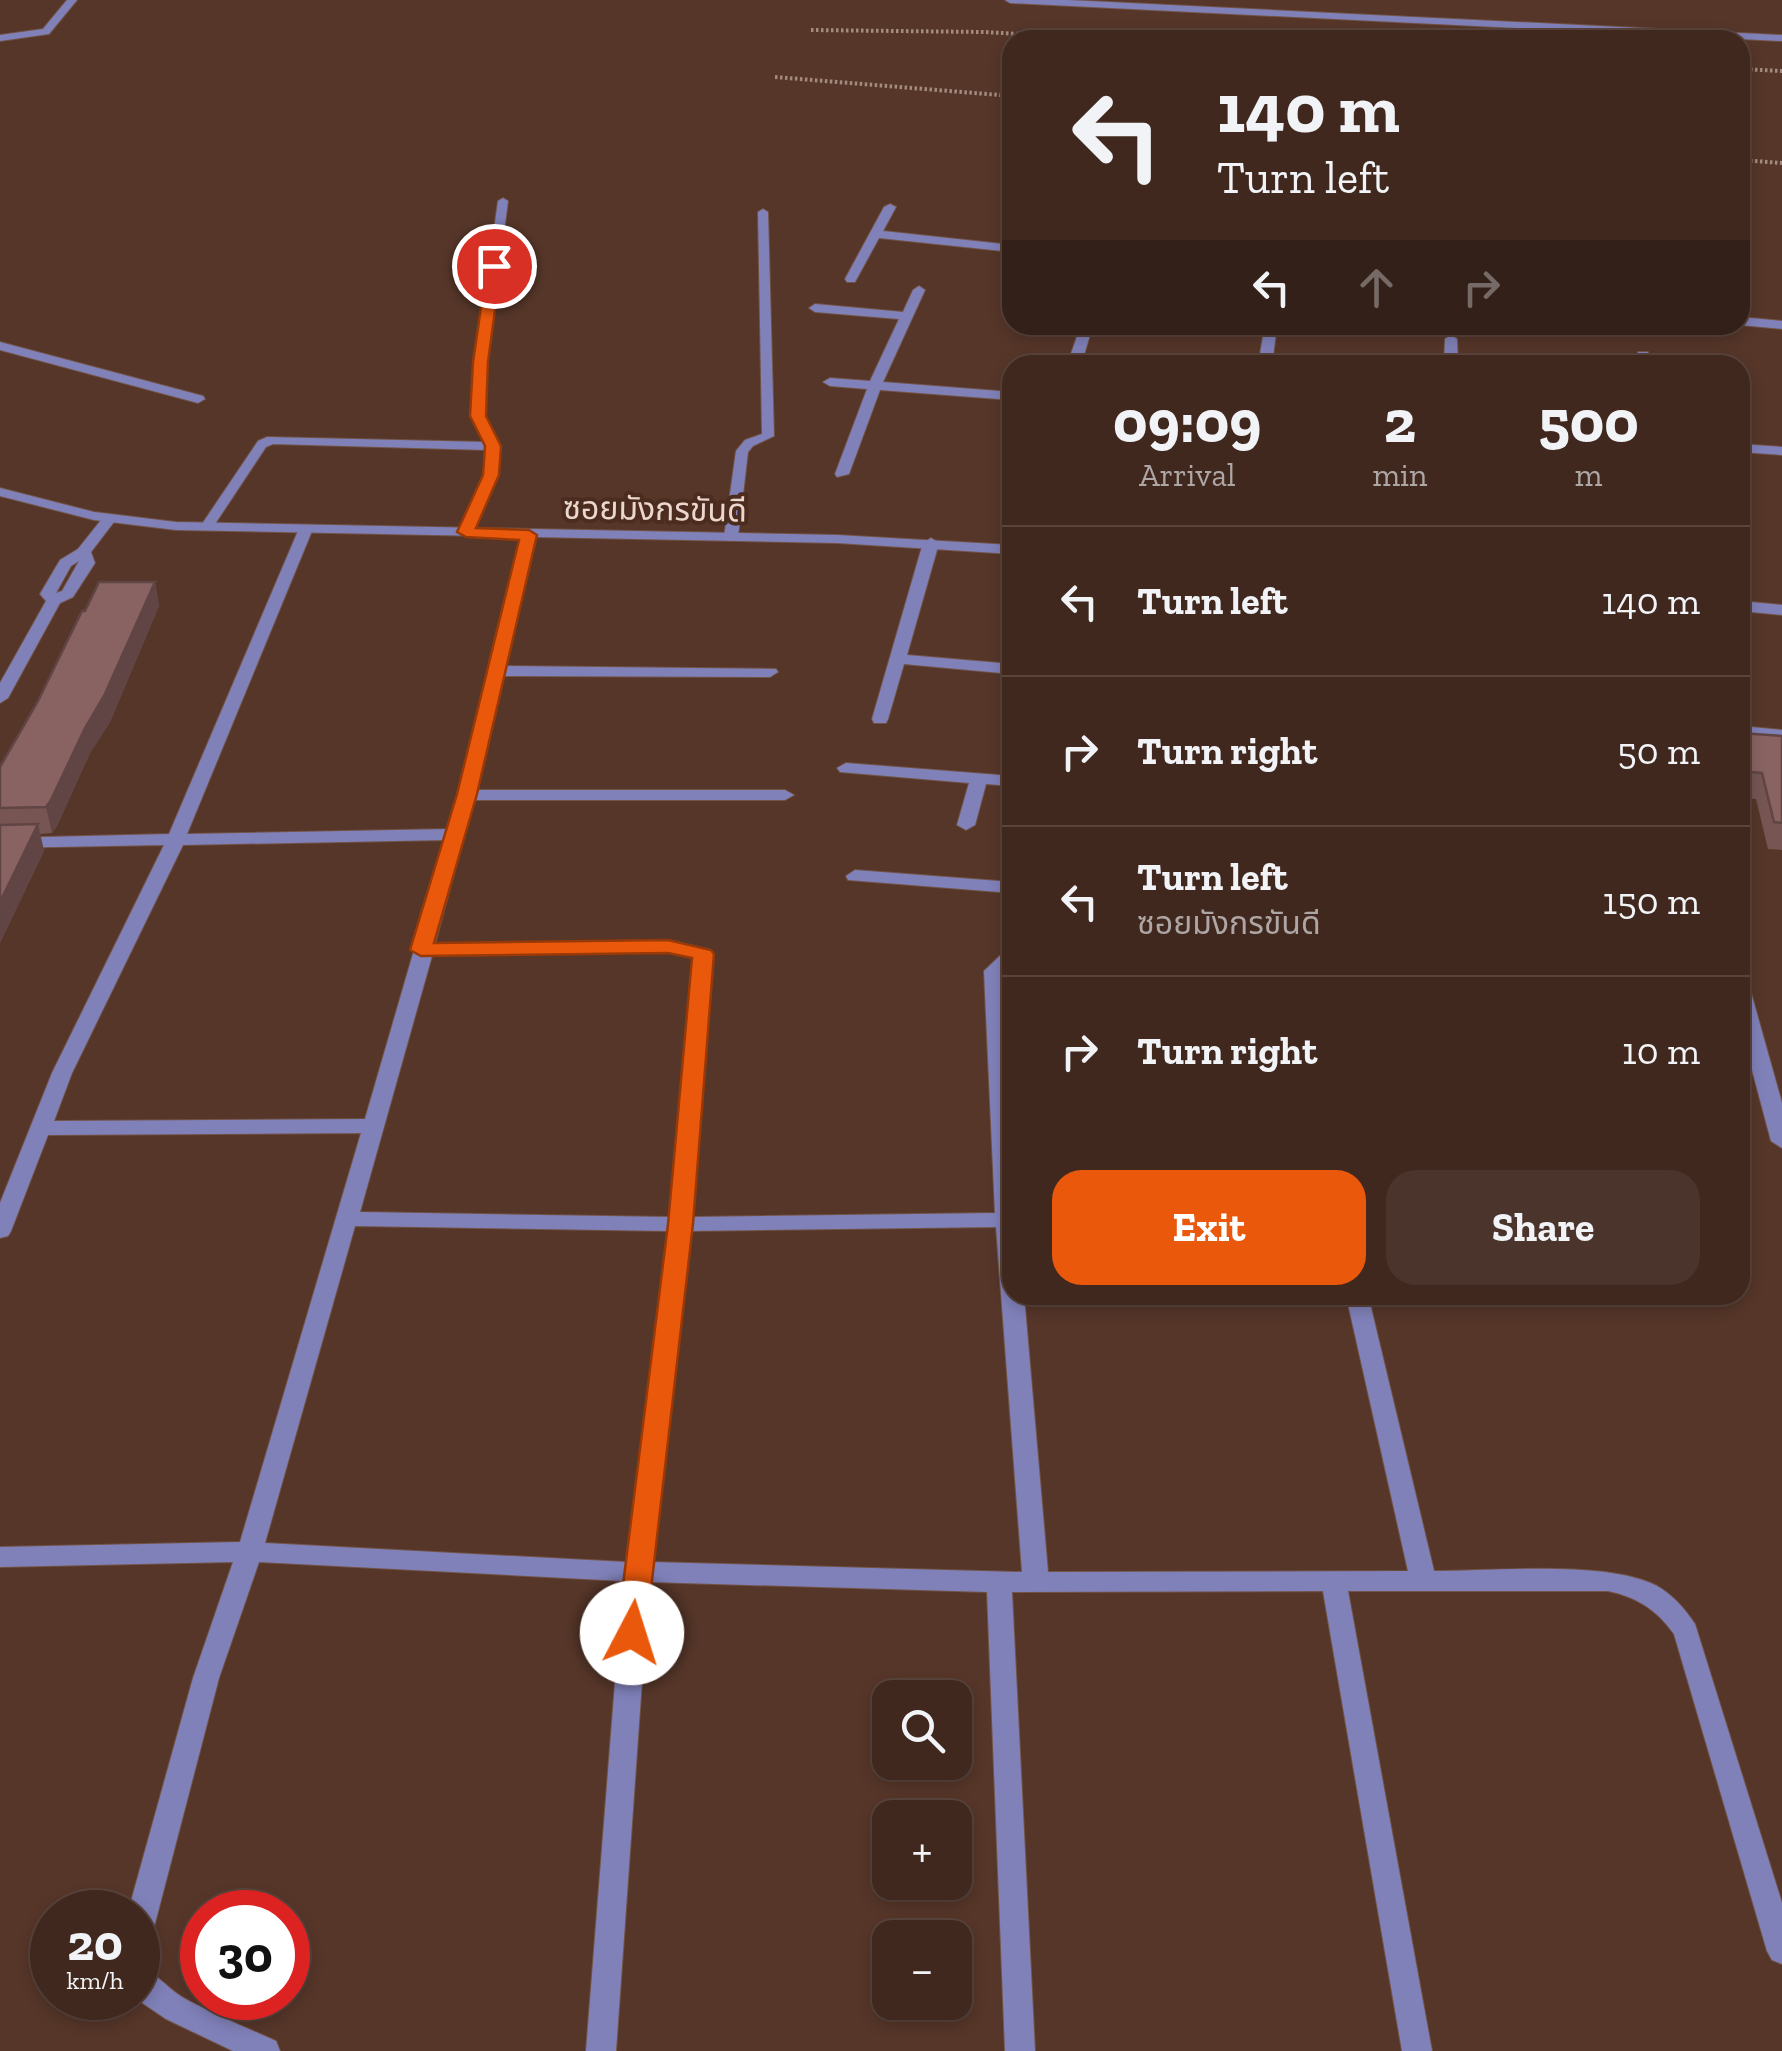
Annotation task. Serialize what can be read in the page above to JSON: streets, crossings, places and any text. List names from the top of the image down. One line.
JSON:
{"streets":{"street":["ซอยมังกรขันดี"]},"page":{"turn":["140 m","Turn left"],"eta":["09:09","Arrival","2","min","500","m"],"list":[{"name":"Turn left","value":"140 m"},{"name":"Turn right","value":"50 m"},{"name":"Turn left","note":"ซอยมังกรขันดี","value":"150 m"},{"name":"Turn right","value":"10 m"}],"buttons":["Exit","Share"],"map_buttons":["+","−"],"speed":"20 km/h","limit":"30"}}
